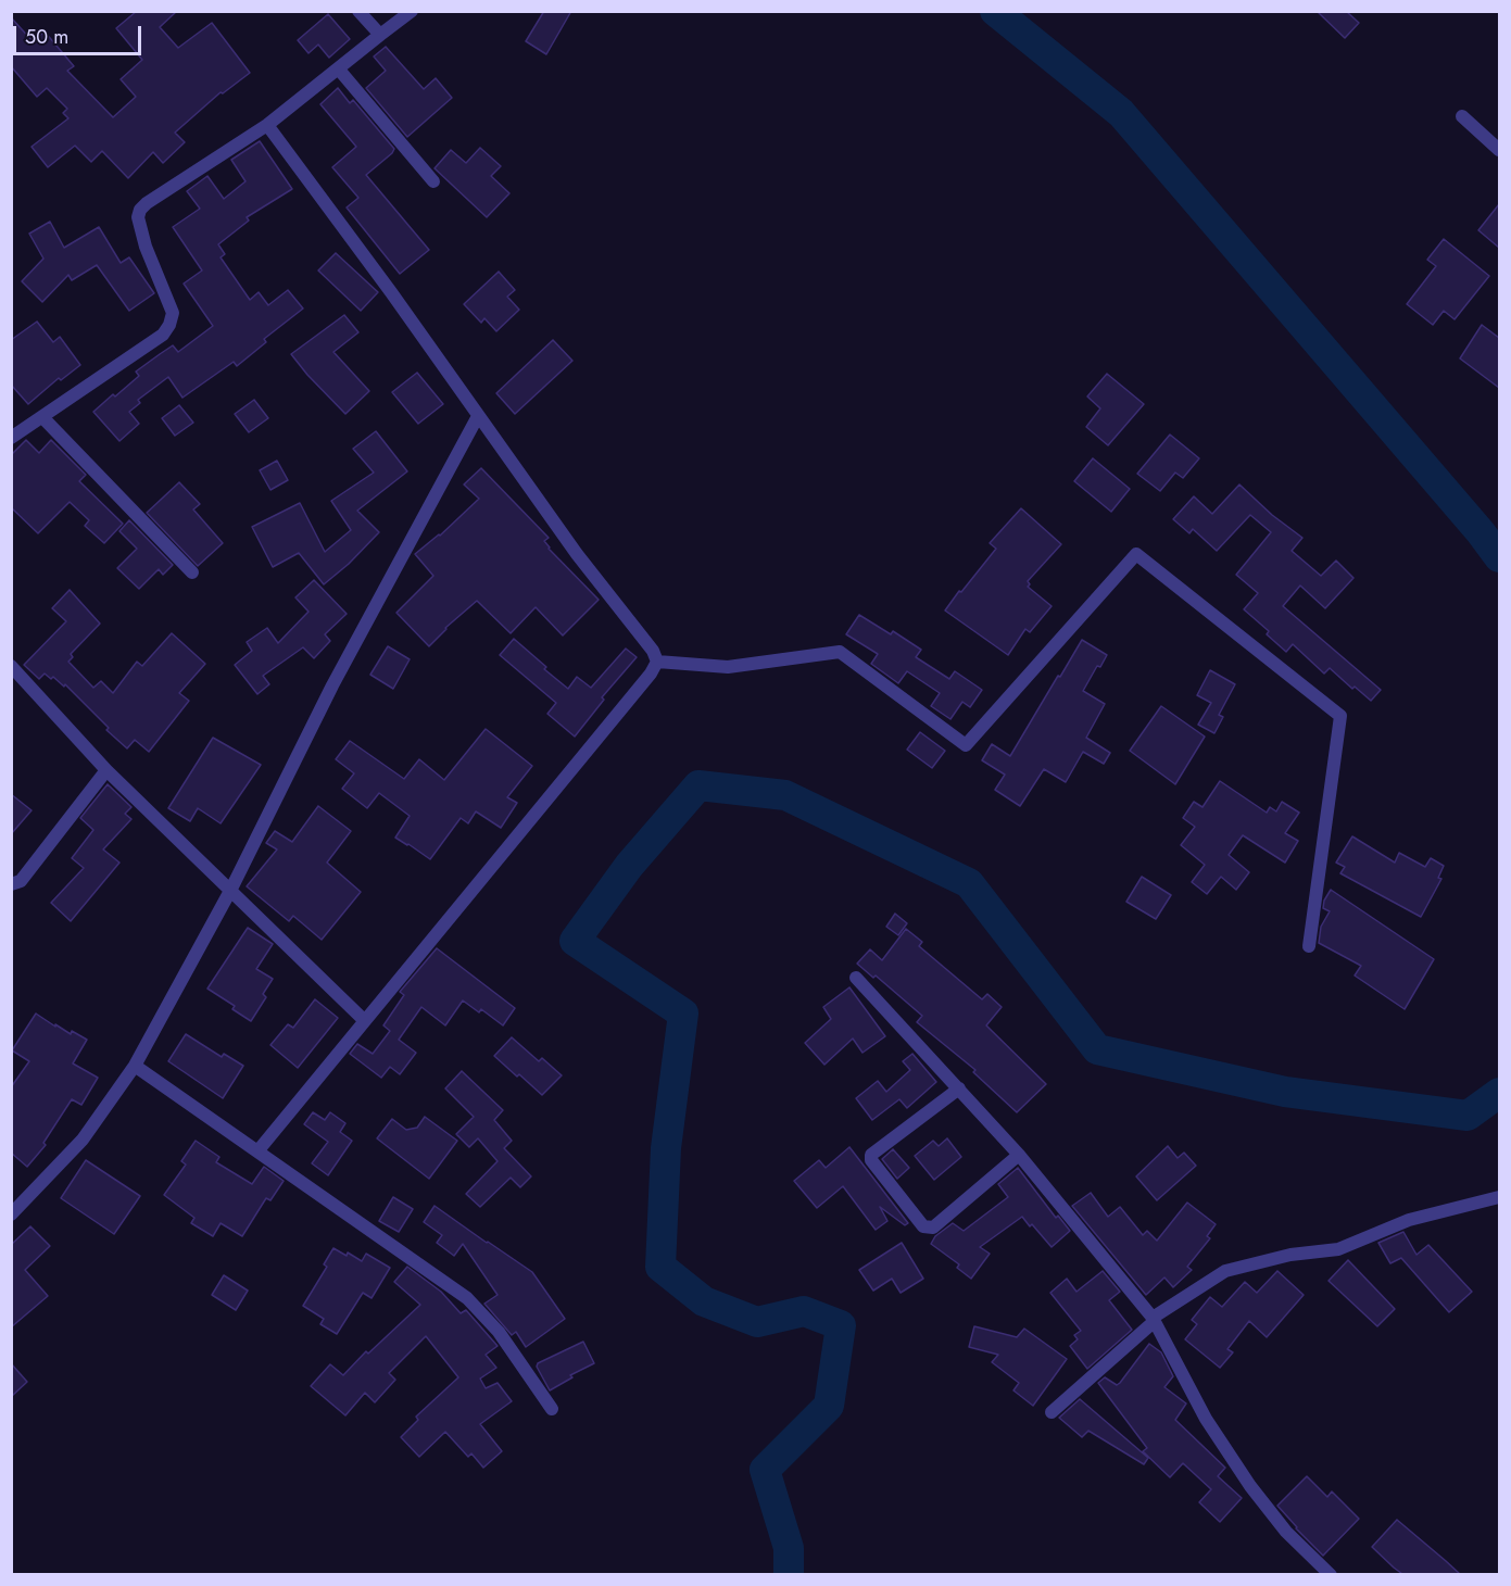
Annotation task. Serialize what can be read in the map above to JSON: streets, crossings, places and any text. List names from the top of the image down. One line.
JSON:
{"scale_bar":"50 m"}
